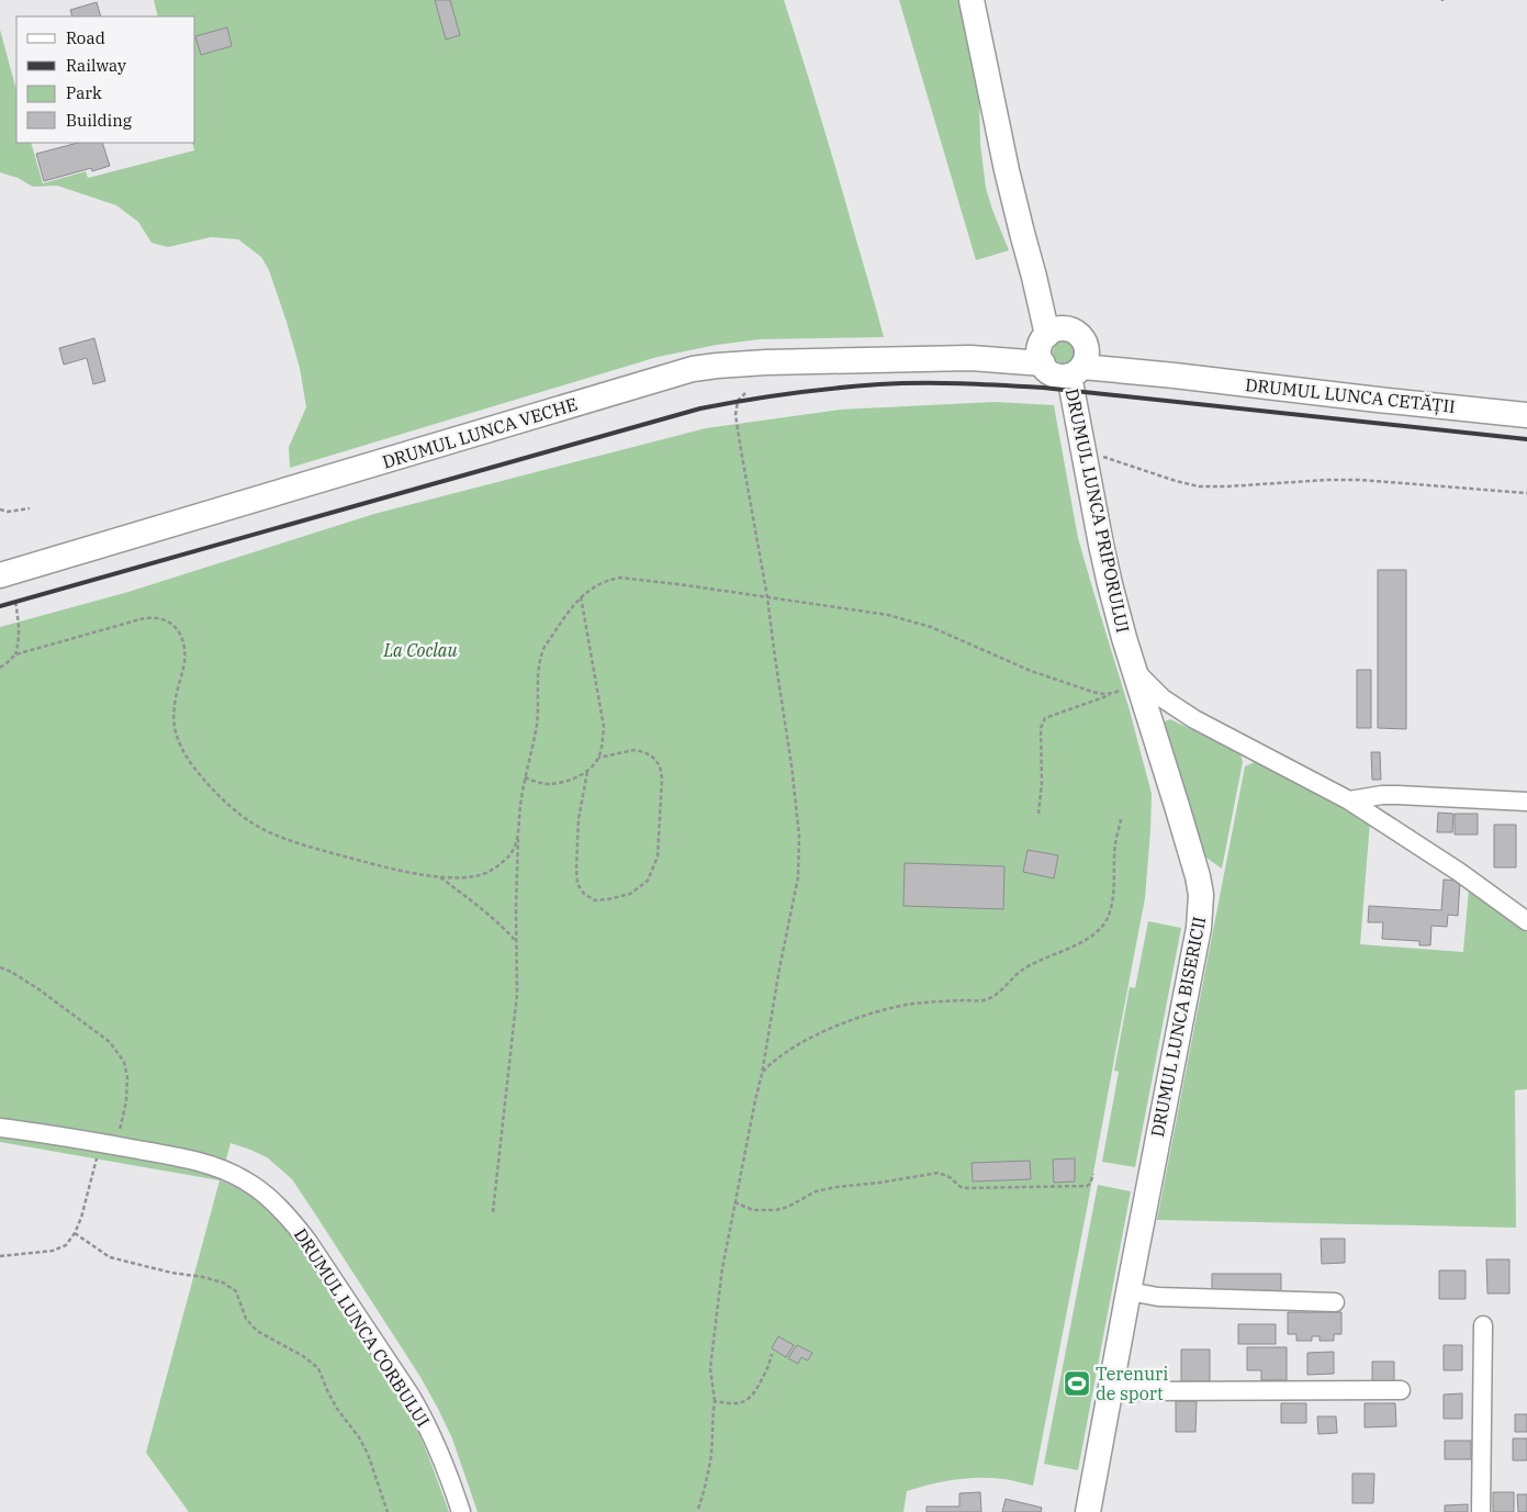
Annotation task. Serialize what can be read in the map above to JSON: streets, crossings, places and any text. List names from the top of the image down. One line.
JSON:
{"streets":{"street":["DRUMUL LUNCA CETĂȚII","DRUMUL LUNCA VECHE","DRUMUL LUNCA PRIPORULUI","DRUMUL LUNCA BISERICII","DRUMUL LUNCA CORBULUI"]},"crossings":[["DRUMUL LUNCA CETĂȚII","DRUMUL LUNCA VECHE"],["DRUMUL LUNCA CETĂȚII","DRUMUL LUNCA PRIPORULUI"],["DRUMUL LUNCA PRIPORULUI","DRUMUL LUNCA BISERICII"]],"parks":["La Coclau"],"places":{"sports":["Terenuri de sport"]},"legend":["Road","Railway","Park","Building"]}
